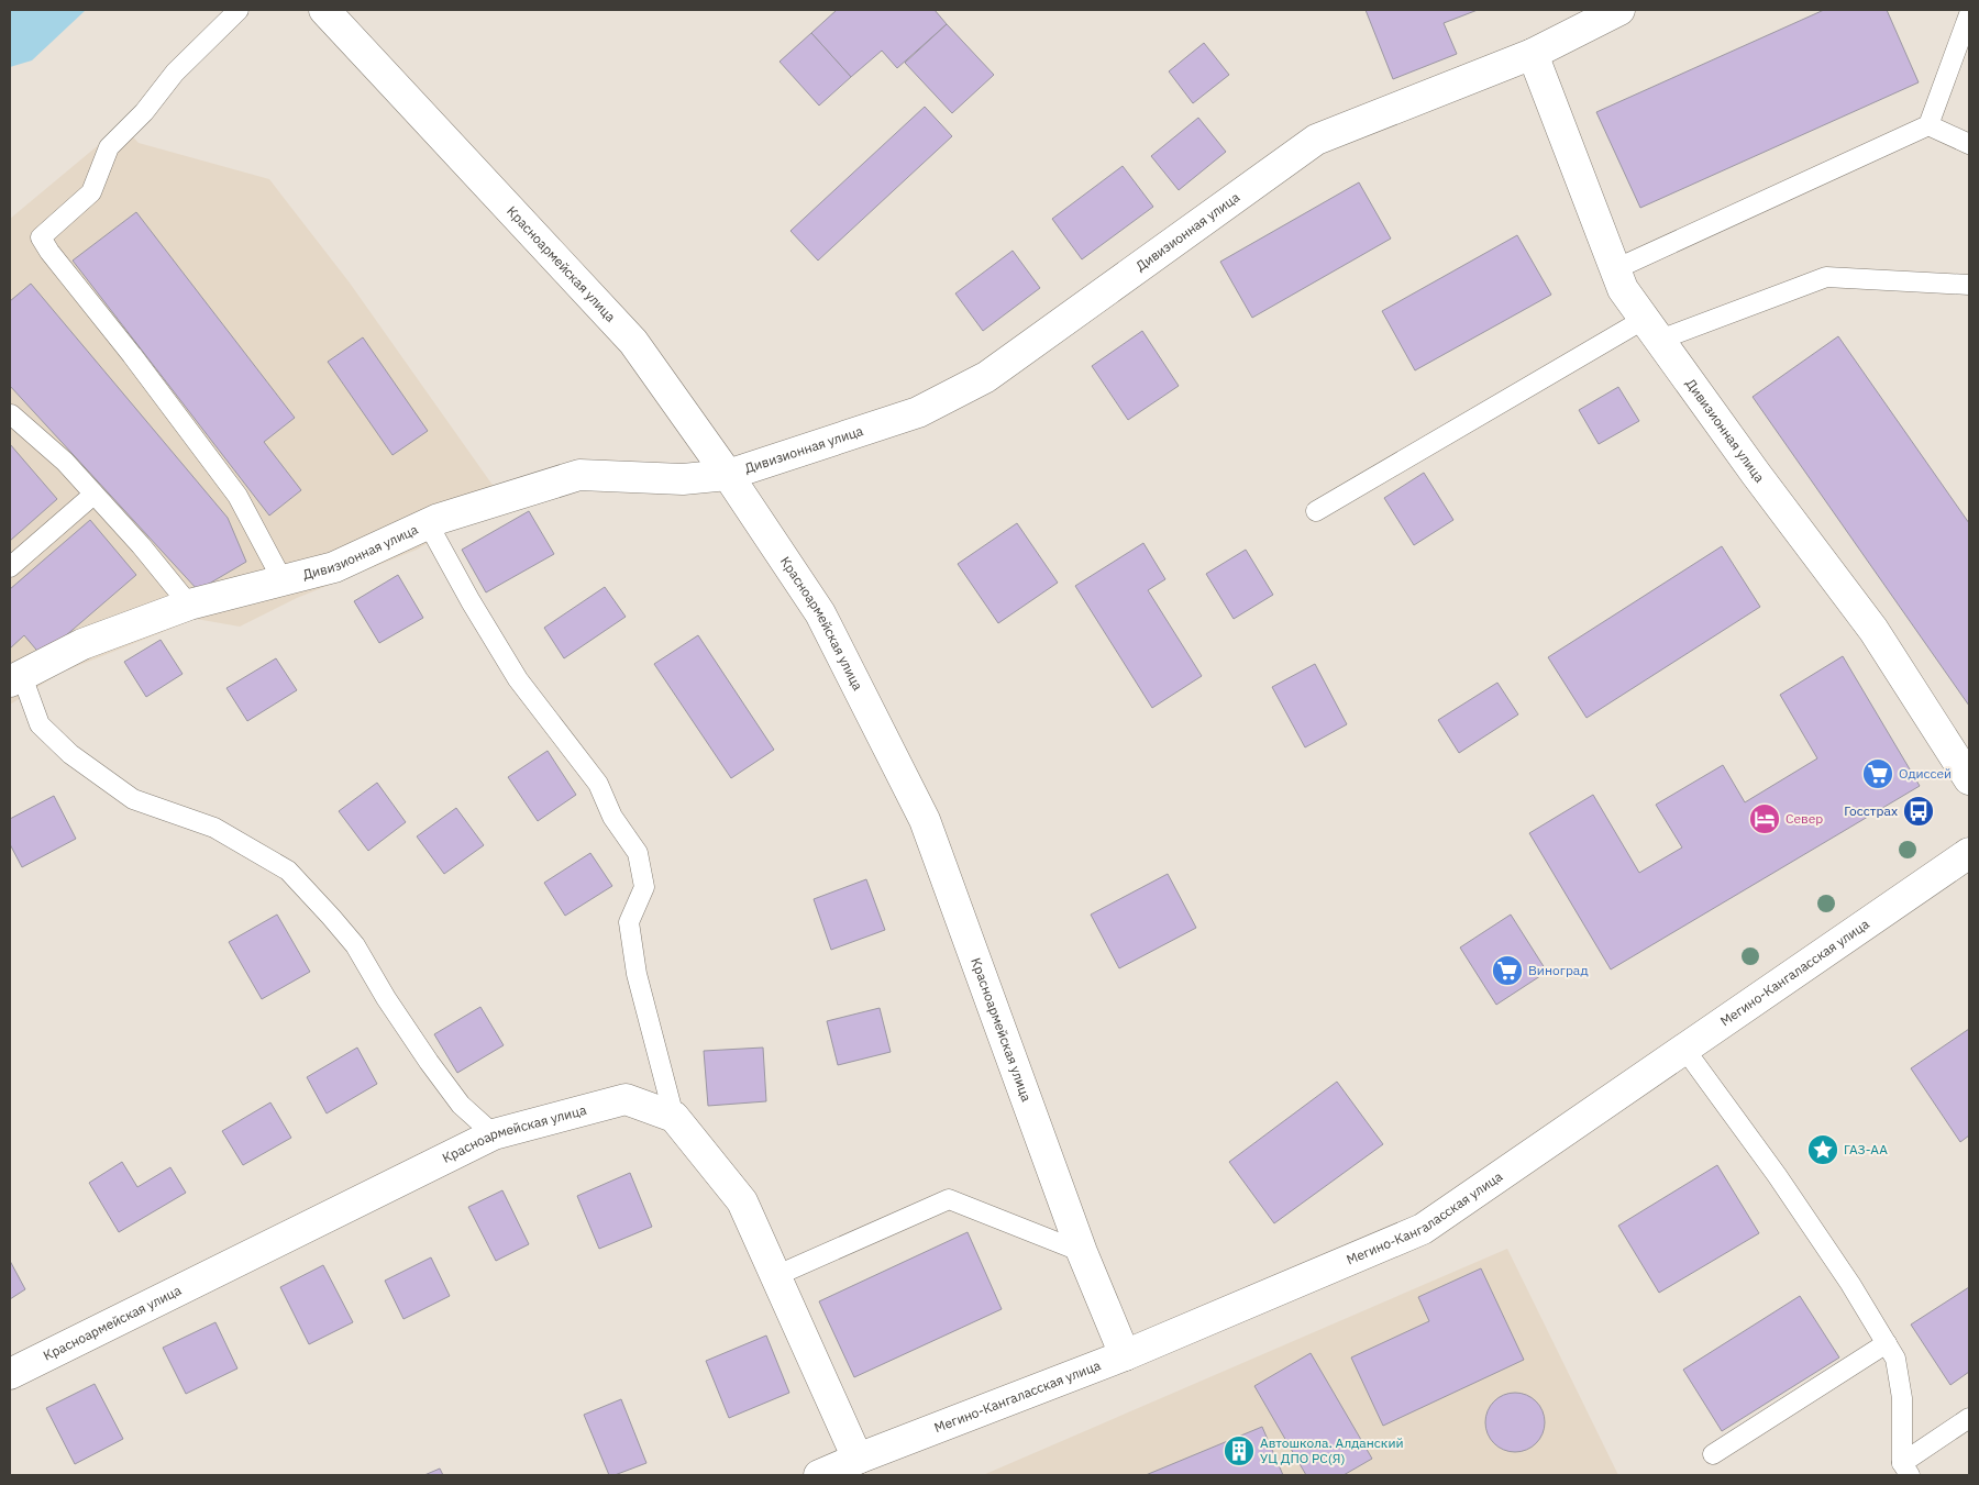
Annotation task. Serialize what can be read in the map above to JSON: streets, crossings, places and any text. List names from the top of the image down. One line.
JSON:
{"streets":{"street":["Дивизионная улица","Красноармейская улица","Мегино-Кангаласская улица"]},"crossings":[["Дивизионная улица","Красноармейская улица"],["Красноармейская улица","Мегино-Кангаласская улица"]],"places":{"supermarket":["Одиссей","Виноград"],"bus stop":["Госстрах"],"hotel":["Север"],"place":["ГАЗ-АА"],"building":["Автошкола. Алданский УЦ ДПО РС(Я)"]}}
